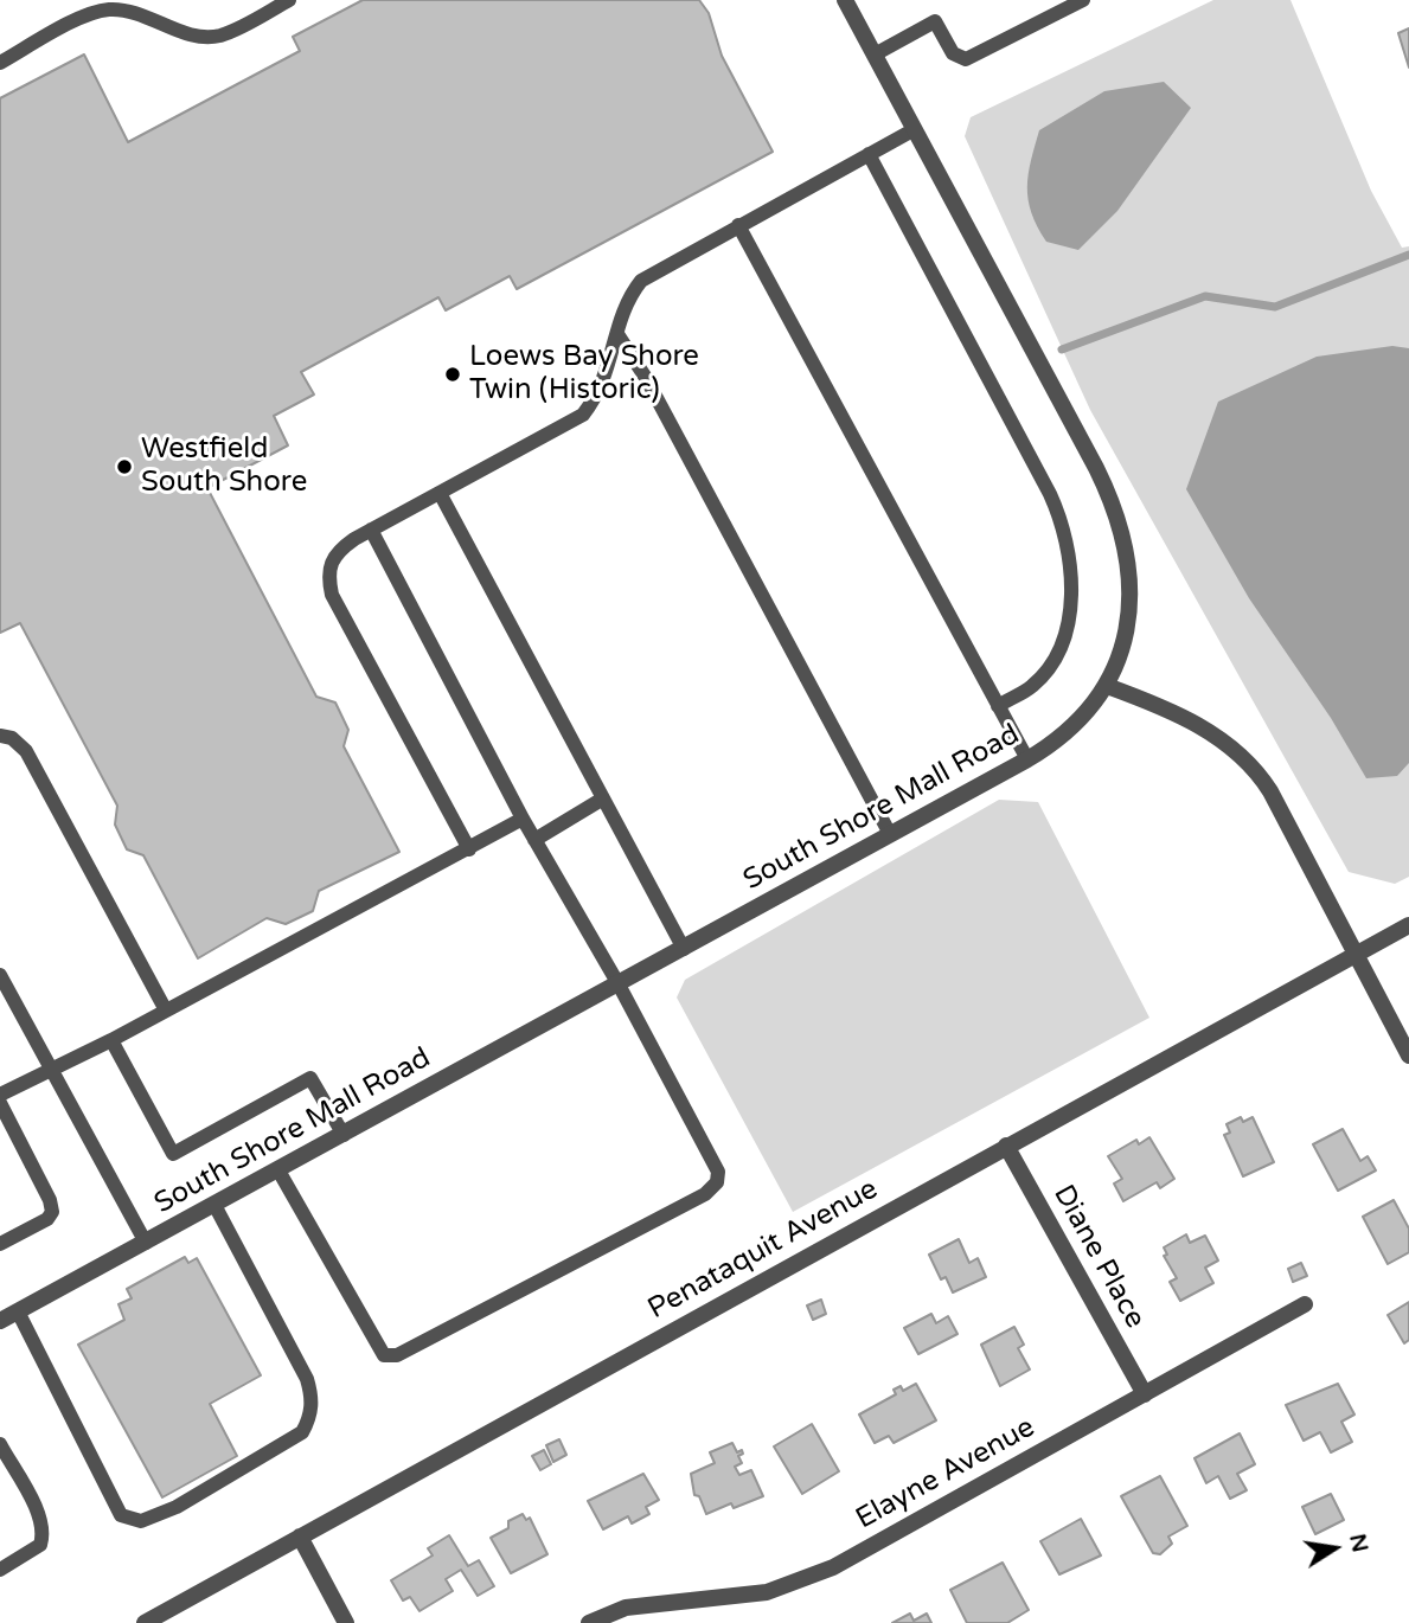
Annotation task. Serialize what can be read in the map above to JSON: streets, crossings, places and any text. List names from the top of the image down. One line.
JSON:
{"streets":{"street":["South Shore Mall Road","Penataquit Avenue","Diane Place","Elayne Avenue"]},"crossings":[["Penataquit Avenue","Diane Place"],["Diane Place","Elayne Avenue"]],"places":["Loews Bay Shore Twin (Historic)","Westfield South Shore"],"north":"right"}
